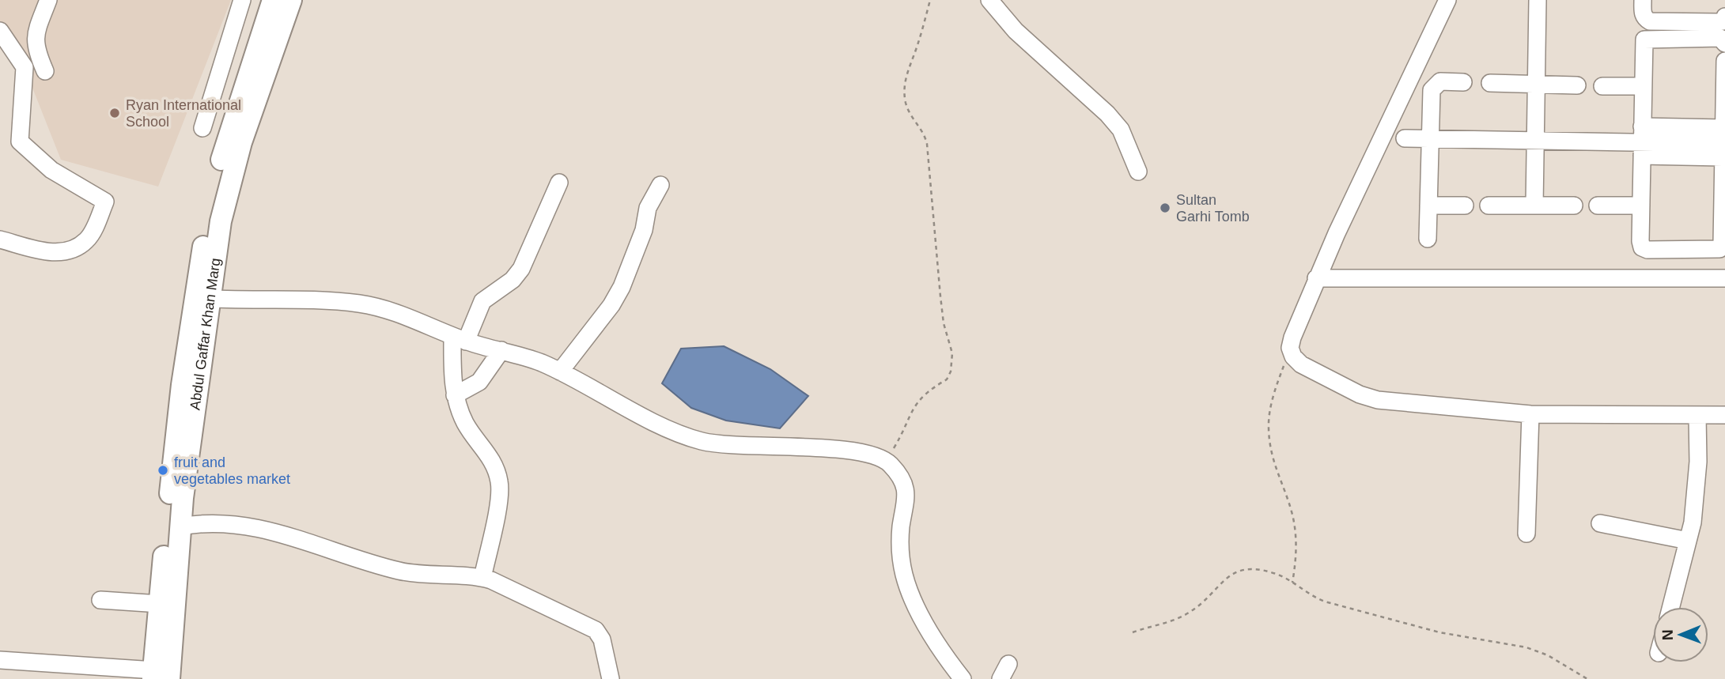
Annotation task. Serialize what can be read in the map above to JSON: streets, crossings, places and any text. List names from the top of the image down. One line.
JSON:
{"streets":{"main road":["Abdul Gaffar Khan Marg"]},"places":["Ryan International School","Sultan Garhi Tomb","fruit and vegetables market"],"north":"left"}
